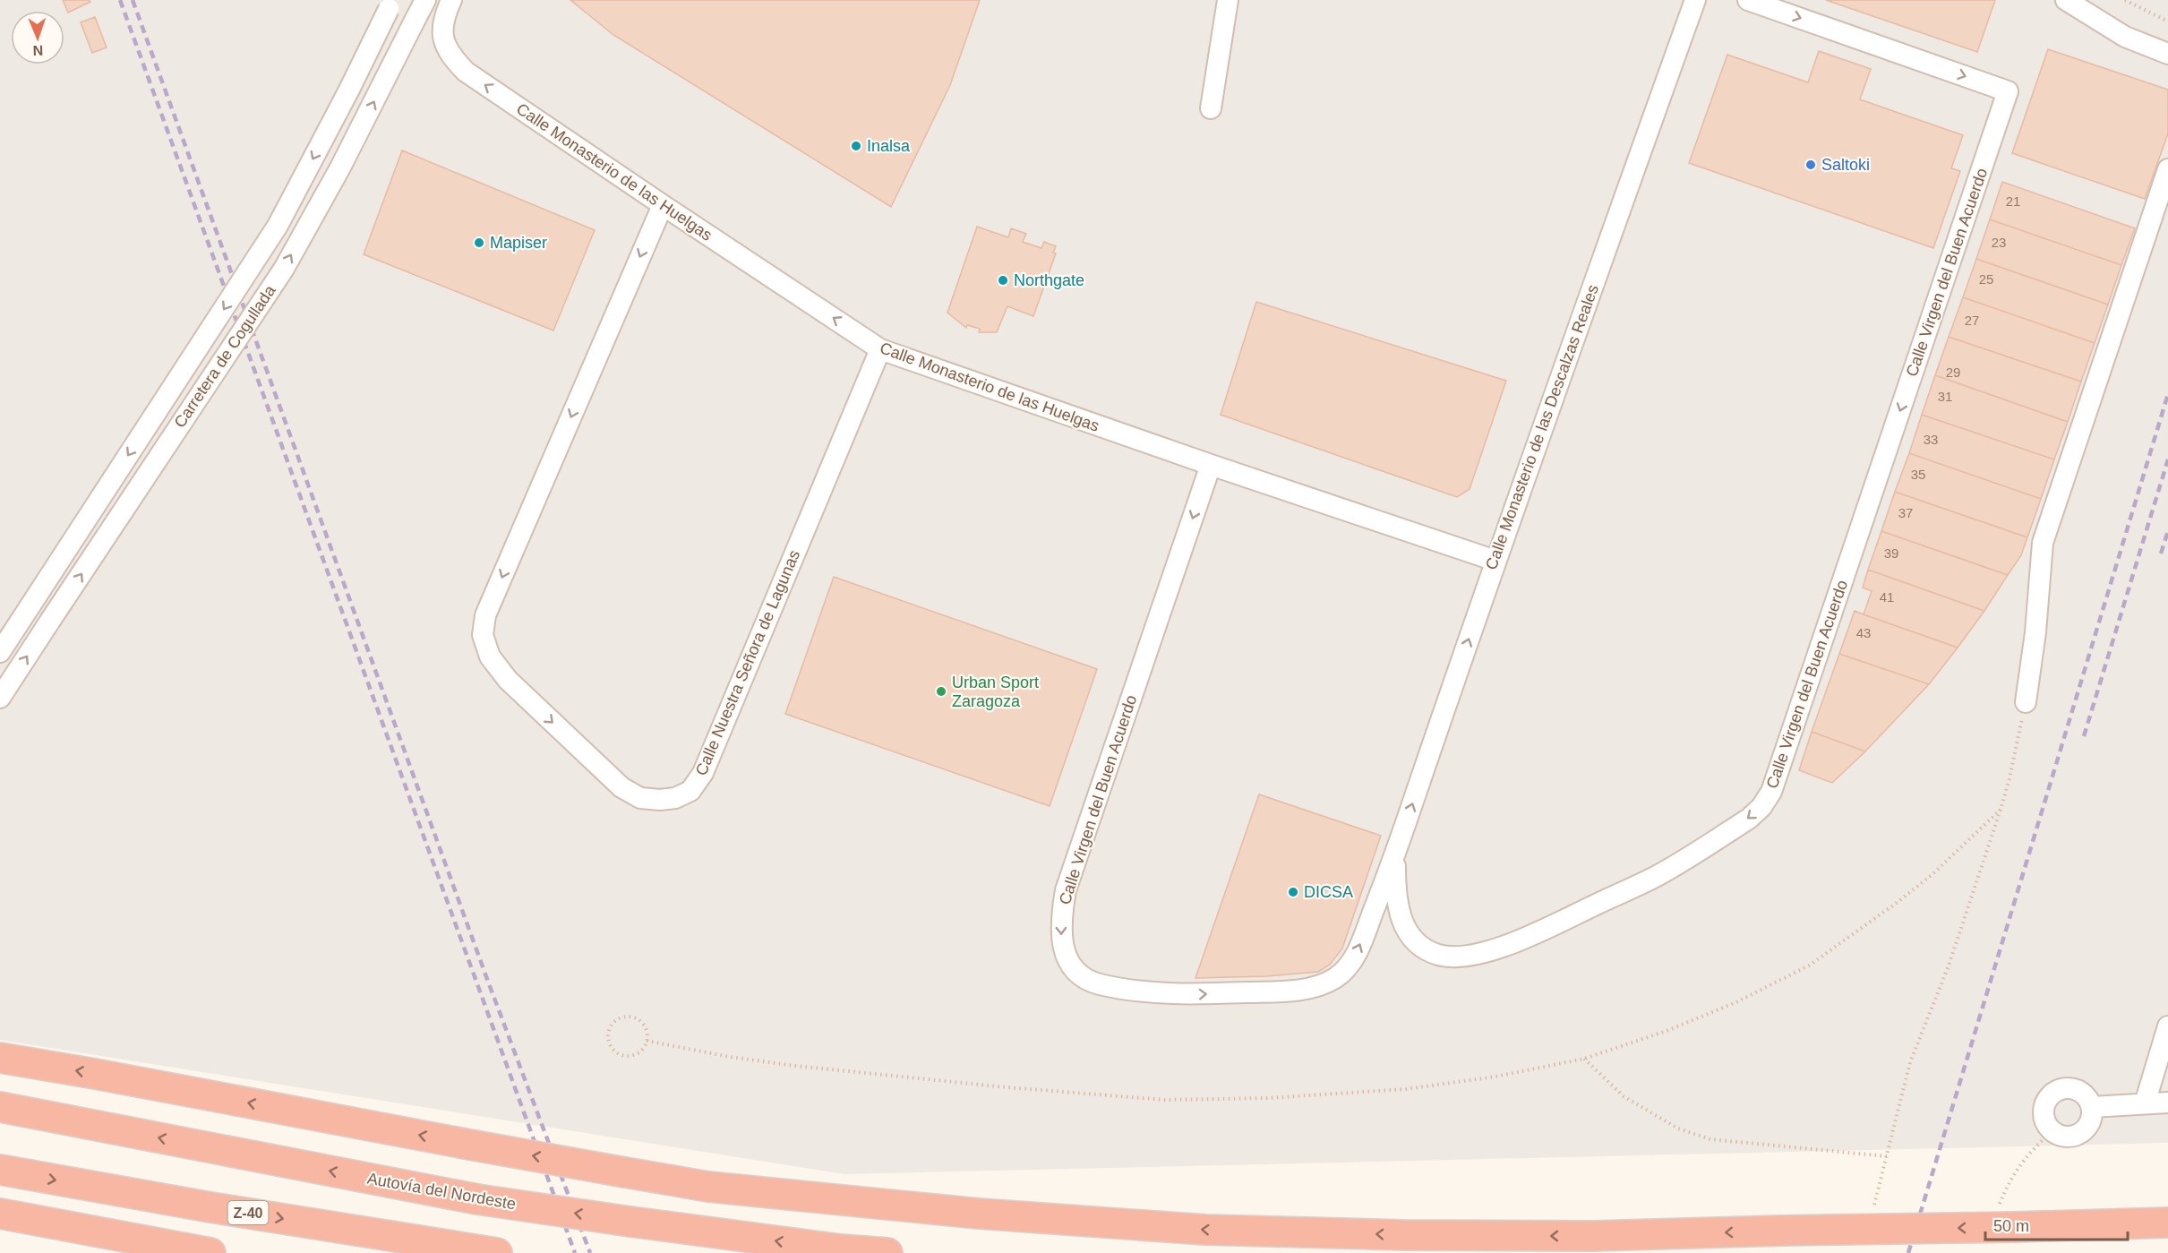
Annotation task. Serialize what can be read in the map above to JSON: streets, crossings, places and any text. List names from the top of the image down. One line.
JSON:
{"streets":{"highway":["Autovía del Nordeste","Z-40"],"street":["Calle Monasterio de las Huelgas","Calle Virgen del Buen Acuerdo","Carretera de Cogullada","Calle Monasterio de las Descalzas Reales","Calle Nuestra Señora de Lagunas"]},"crossings":[["Calle Monasterio de las Huelgas","Calle Virgen del Buen Acuerdo"],["Calle Monasterio de las Huelgas","Calle Monasterio de las Descalzas Reales"],["Calle Monasterio de las Huelgas","Calle Nuestra Señora de Lagunas"],["Calle Virgen del Buen Acuerdo","Calle Monasterio de las Descalzas Reales"]],"one_way":["Calle Monasterio de las Huelgas"],"places":["Inalsa","Saltoki","Mapiser","Northgate","Urban Sport Zaragoza","DICSA"],"house_numbers":["21","23","25","27","29","31","33","35","37","39","41","43"],"scale_bar":"50 m","north":"bottom"}
